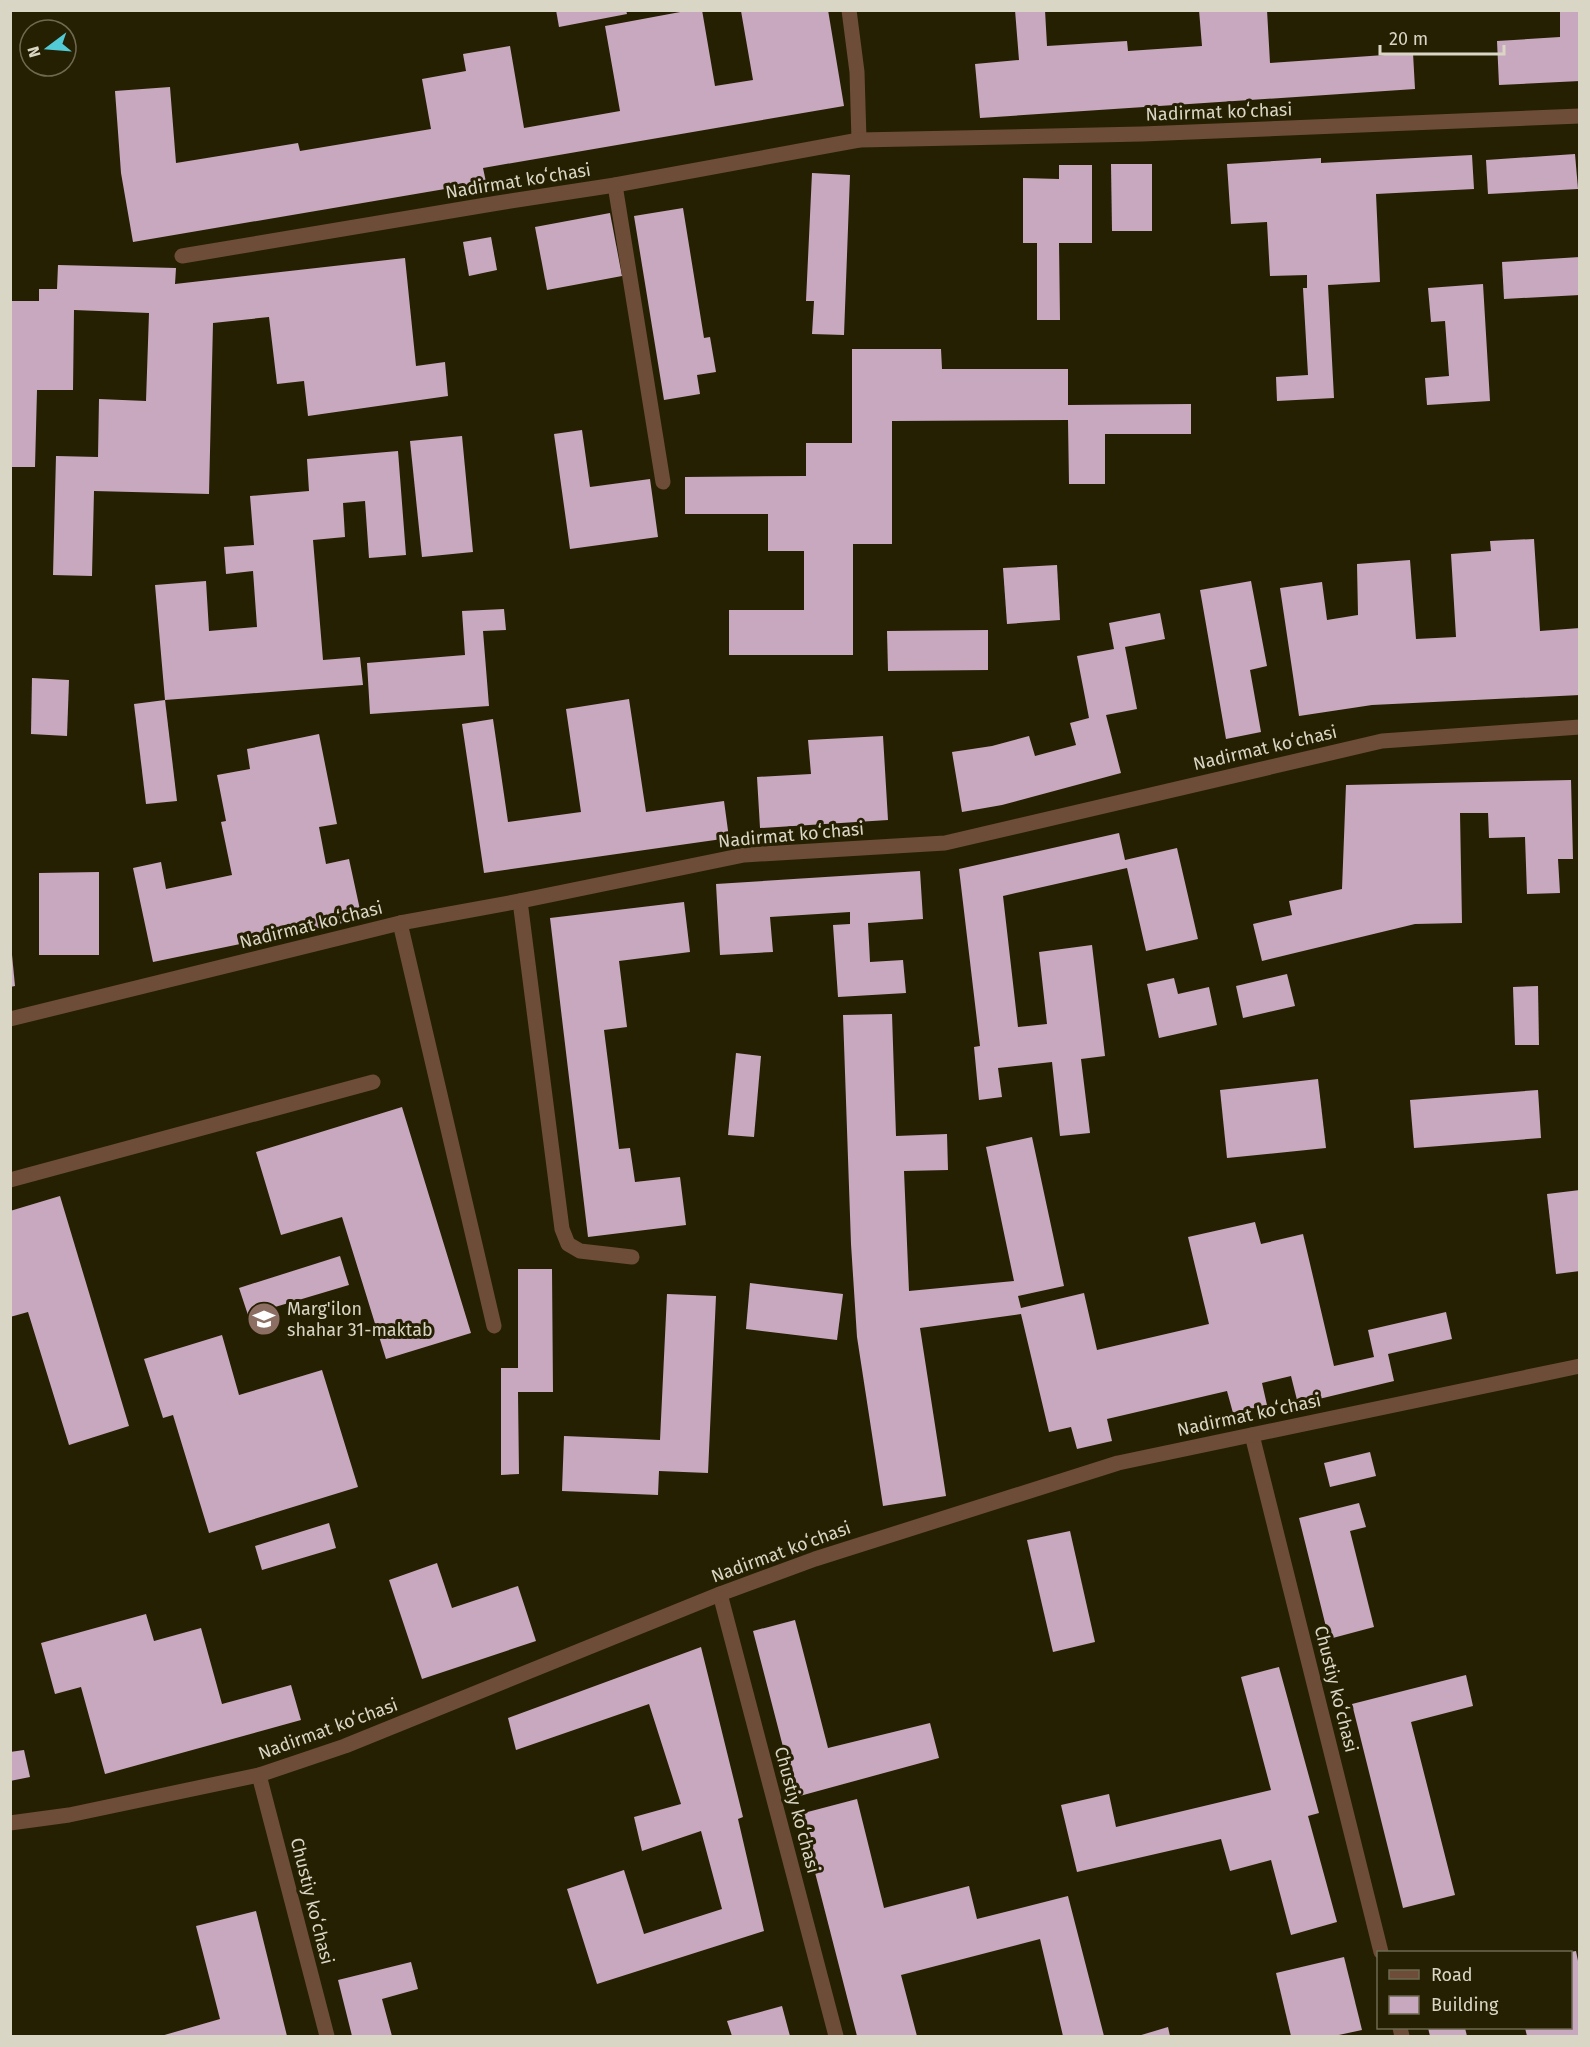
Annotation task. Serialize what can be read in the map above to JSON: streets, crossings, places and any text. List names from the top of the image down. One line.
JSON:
{"streets":{"street":["Nadirmat koʻchasi","Chustiy koʻchasi"]},"crossings":[["Nadirmat koʻchasi","Chustiy koʻchasi"]],"places":{"school or university":["Marg'ilon shahar 31-maktab"]},"legend":["Road","Building"],"scale_bar":"20 m","north":"left"}
